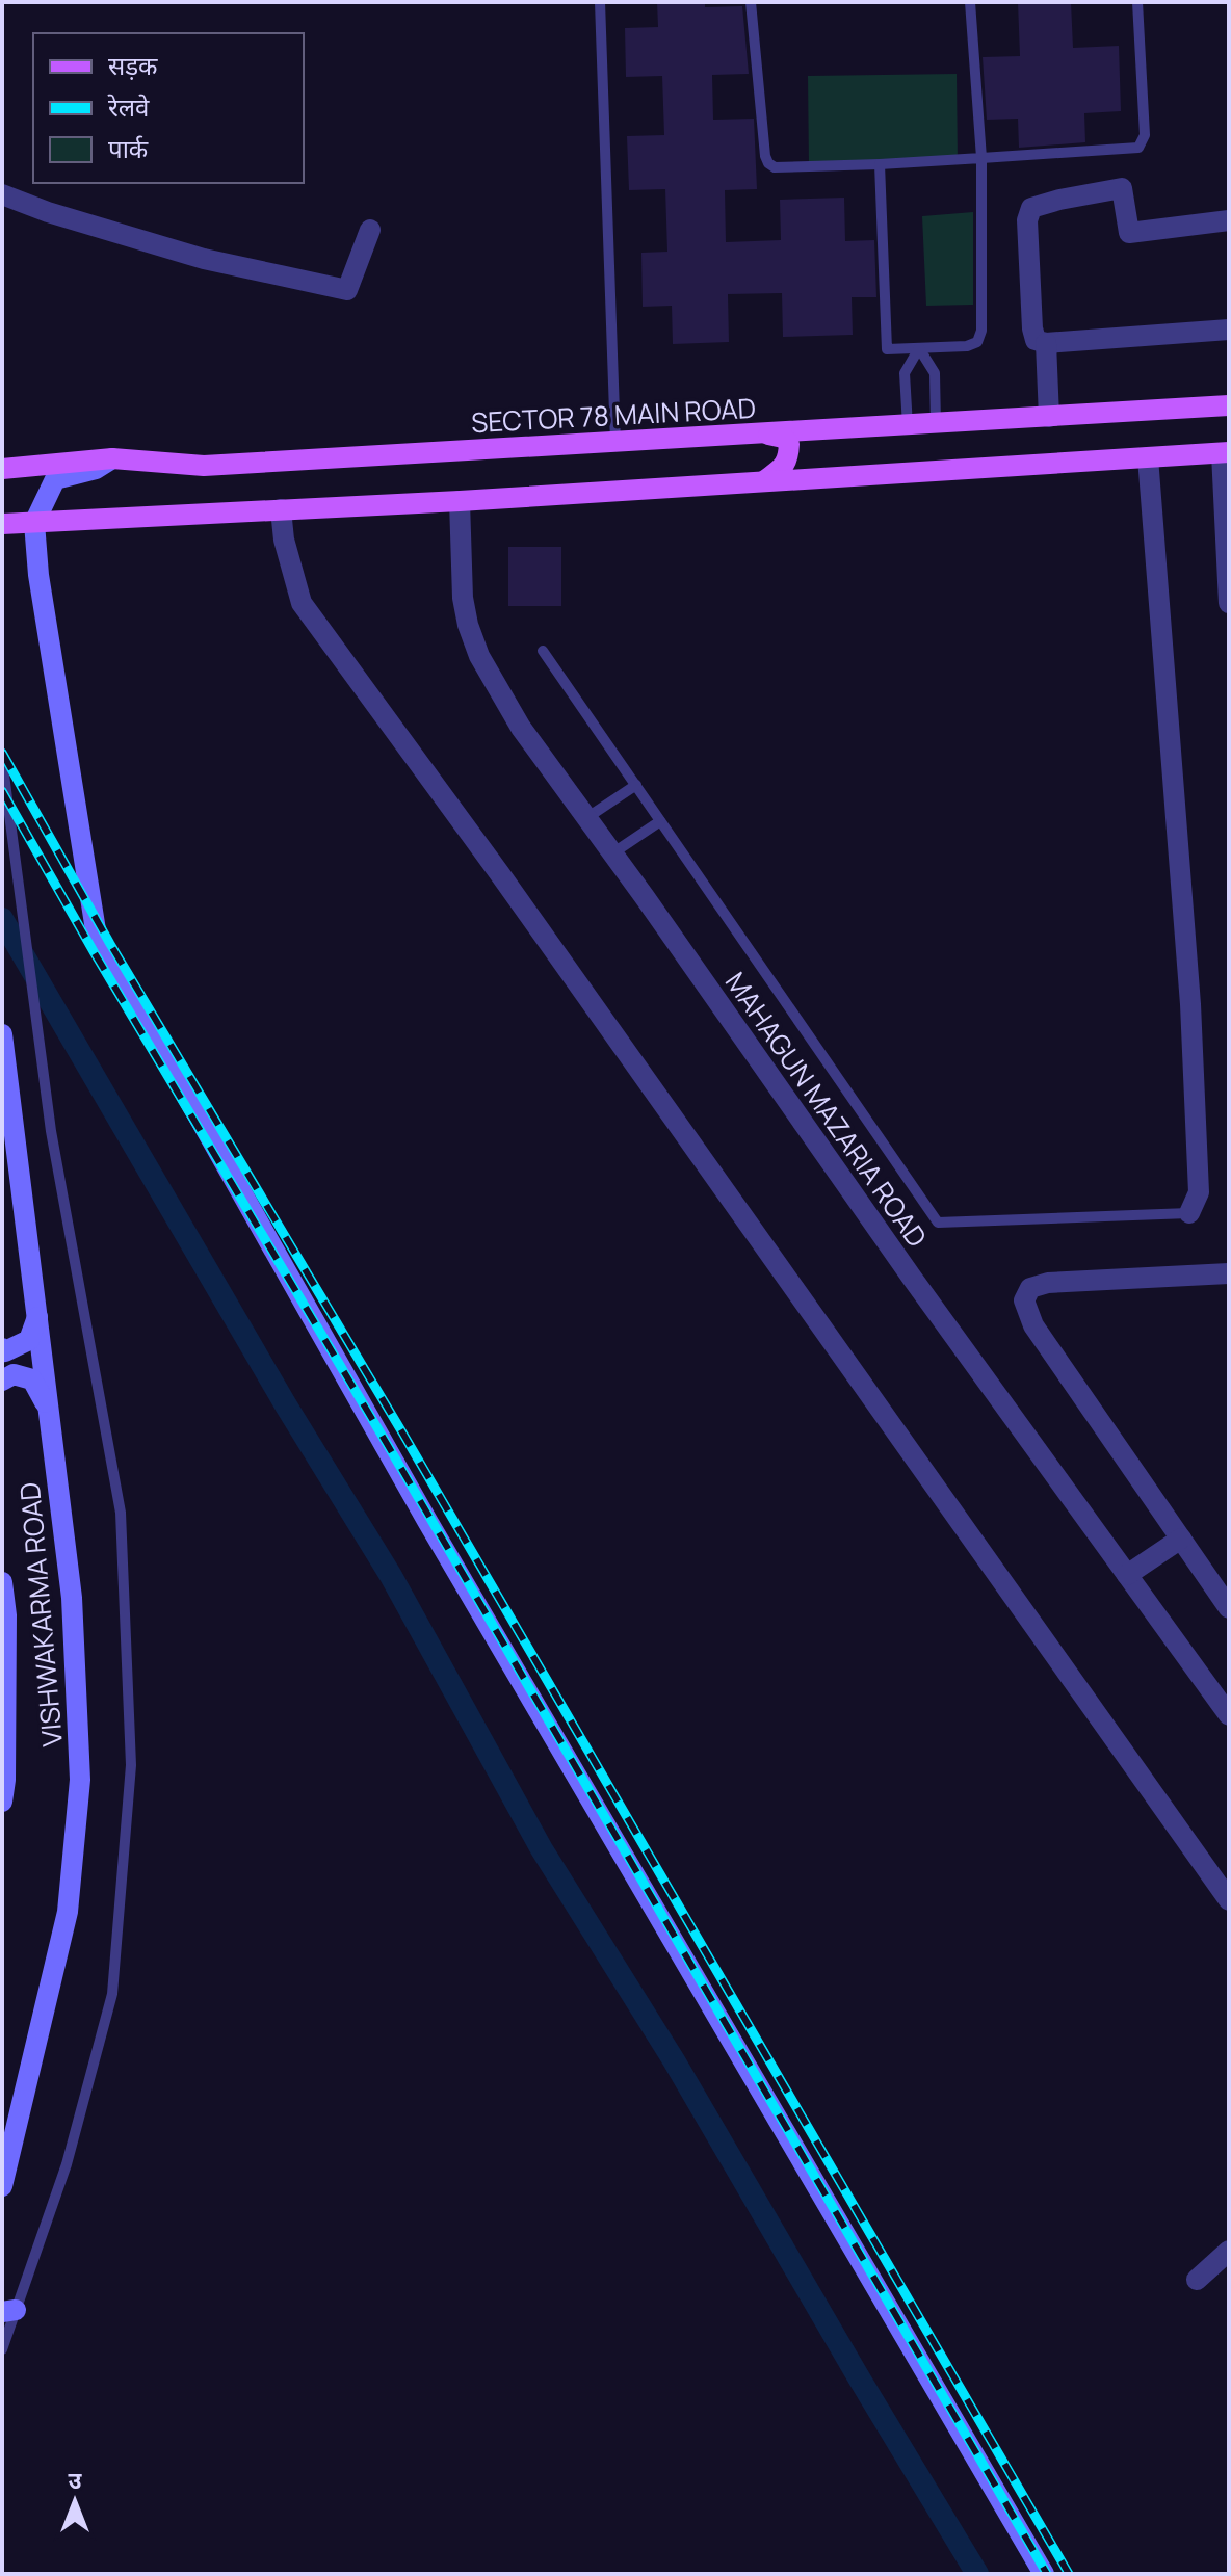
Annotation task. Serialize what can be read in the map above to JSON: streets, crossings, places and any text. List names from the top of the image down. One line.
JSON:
{"streets":{"main road":["SECTOR 78 MAIN ROAD"],"street":["MAHAGUN MAZARIA ROAD","VISHWAKARMA ROAD"]},"legend":["सड़क","रेलवे","पार्क"],"north":"top"}
